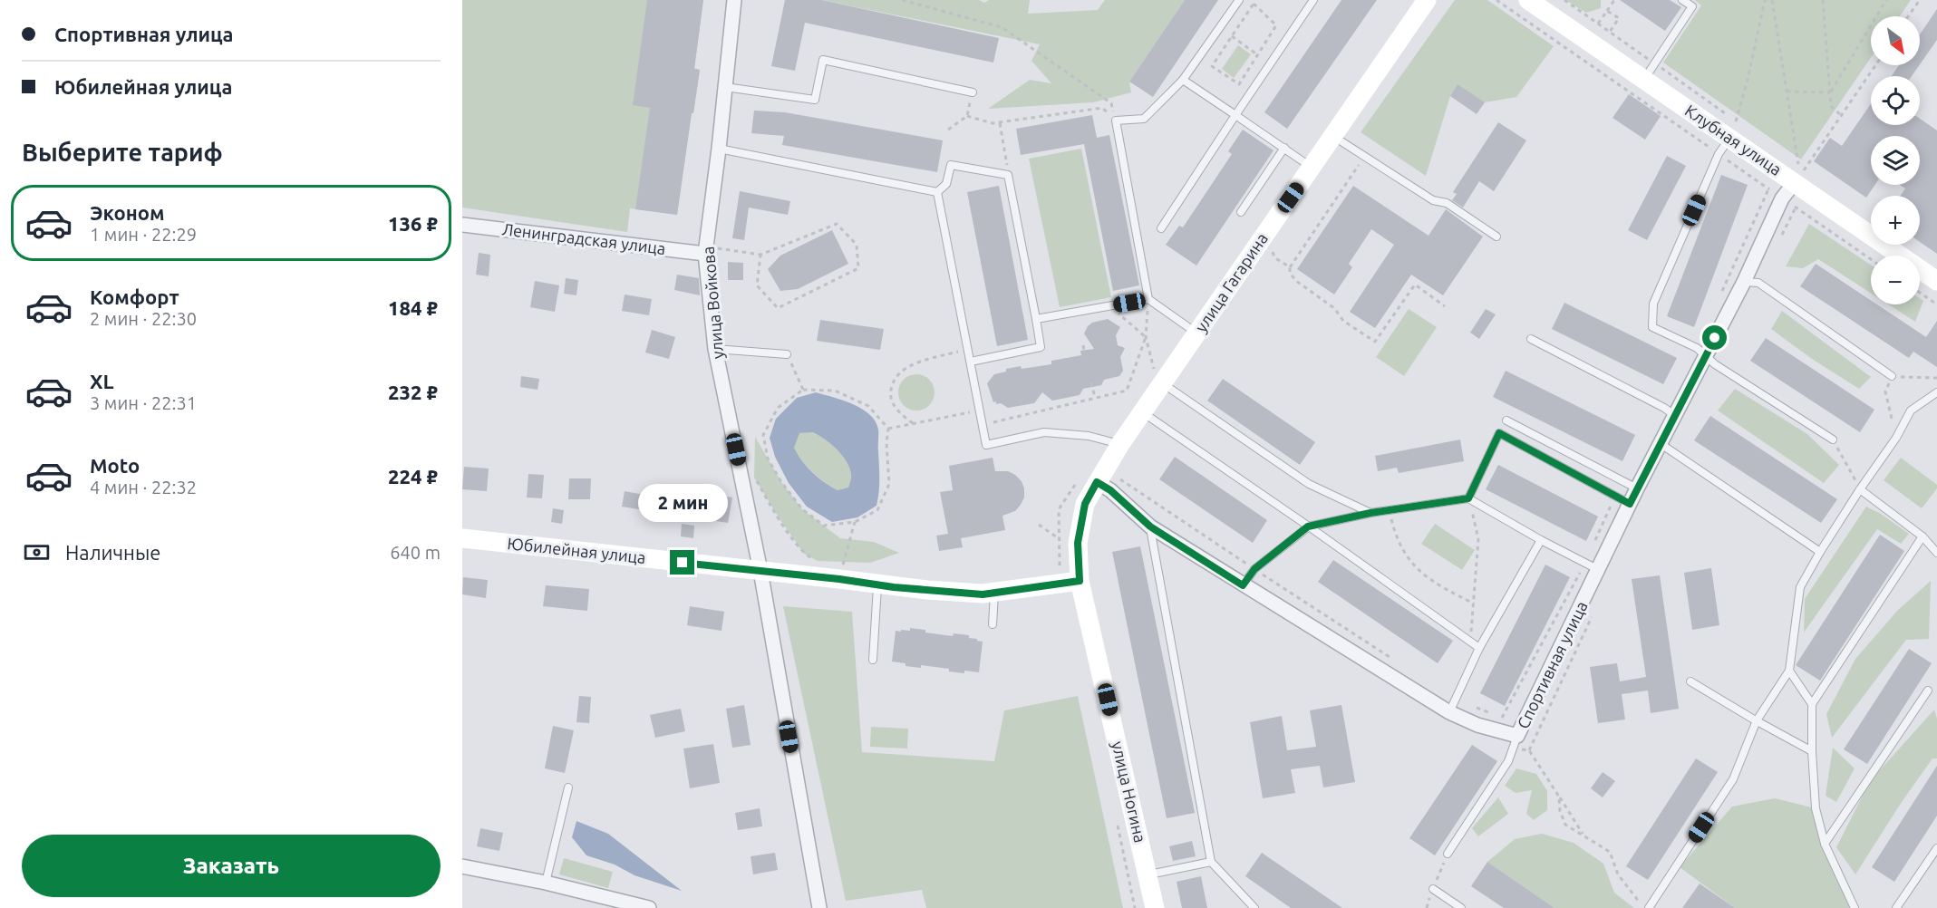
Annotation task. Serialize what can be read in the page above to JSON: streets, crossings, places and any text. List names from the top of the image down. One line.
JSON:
{"streets":{"street":["Клубная улица","Ленинградская улица","улица Гагарина","улица Войкова","Юбилейная улица","Спортивная улица","улица Ногина"]},"crossings":[["Клубная улица","Спортивная улица"],["Ленинградская улица","улица Войкова"],["улица Гагарина","Юбилейная улица"],["улица Гагарина","Спортивная улица"],["улица Гагарина","улица Ногина"],["улица Войкова","Юбилейная улица"],["Юбилейная улица","улица Ногина"]],"north":"bottom right","page":{"banner":["Спортивная улица","Юбилейная улица"],"map_buttons":["+","−"],"heading":"Выберите тариф","list":[{"name":"Эконом","note":"1 мин · 22:29","value":"136 ₽"},{"name":"Комфорт","note":"2 мин · 22:30","value":"184 ₽"},{"name":"XL","note":"3 мин · 22:31","value":"232 ₽"},{"name":"Moto","note":"4 мин · 22:32","value":"224 ₽"}],"bubble":"2 мин","pay":["Наличные","640 m"],"buttons":"Заказать"}}
